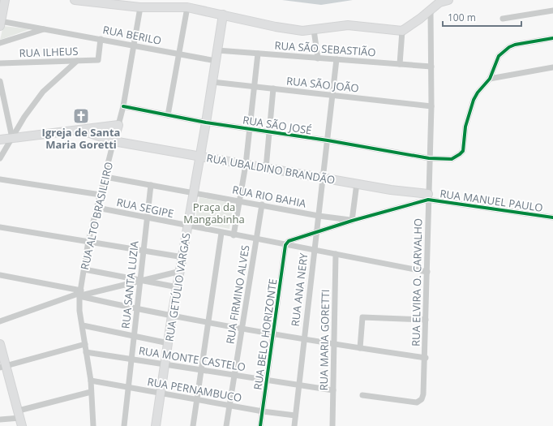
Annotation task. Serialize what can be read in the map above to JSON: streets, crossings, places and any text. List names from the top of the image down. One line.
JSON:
{"streets":{"street":["RUA BERILO","RUA SÃO SEBASTIÃO","RUA ILHEUS","RUA SÃO JOÃO","RUA SÃO JOSÉ","RUA UBALDINO BRANDÃO","RUA RIO BAHIA","RUA MANUEL PAULO","RUA SEGIPE","RUA ALTO BRASILEIRO","RUA ELVIRA O. CARVALHO","RUA SANTA LUZIA","RUA GETÚLIO VARGAS","RUA ANA NERY","RUA FIRMINO ALVES","RUA BELO HORIZONTE","RUA MARIA GORETTI","RUA MONTE CASTELO","RUA PERNAMBUCO"]},"crossings":[["RUA BERILO","RUA ILHEUS"],["RUA BERILO","RUA ALTO BRASILEIRO"],["RUA BERILO","RUA GETÚLIO VARGAS"],["RUA SÃO SEBASTIÃO","RUA ELVIRA O. CARVALHO"],["RUA SÃO SEBASTIÃO","RUA GETÚLIO VARGAS"],["RUA SÃO SEBASTIÃO","RUA ANA NERY"],["RUA SÃO JOÃO","RUA ELVIRA O. CARVALHO"],["RUA SÃO JOÃO","RUA GETÚLIO VARGAS"],["RUA SÃO JOÃO","RUA ANA NERY"],["RUA SÃO JOSÉ","RUA ALTO BRASILEIRO"],["RUA SÃO JOSÉ","RUA ELVIRA O. CARVALHO"],["RUA SÃO JOSÉ","RUA GETÚLIO VARGAS"],["RUA SÃO JOSÉ","RUA ANA NERY"],["RUA UBALDINO BRANDÃO","RUA RIO BAHIA"],["RUA UBALDINO BRANDÃO","RUA MANUEL PAULO"],["RUA UBALDINO BRANDÃO","RUA ALTO BRASILEIRO"],["RUA UBALDINO BRANDÃO","RUA ELVIRA O. CARVALHO"],["RUA UBALDINO BRANDÃO","RUA GETÚLIO VARGAS"],["RUA UBALDINO BRANDÃO","RUA ANA NERY"],["RUA RIO BAHIA","RUA MANUEL PAULO"],["RUA RIO BAHIA","RUA ALTO BRASILEIRO"],["RUA RIO BAHIA","RUA ELVIRA O. CARVALHO"],["RUA RIO BAHIA","RUA SANTA LUZIA"],["RUA RIO BAHIA","RUA GETÚLIO VARGAS"],["RUA RIO BAHIA","RUA ANA NERY"],["RUA RIO BAHIA","RUA FIRMINO ALVES"],["RUA MANUEL PAULO","RUA ELVIRA O. CARVALHO"],["RUA SEGIPE","RUA ALTO BRASILEIRO"],["RUA SEGIPE","RUA ELVIRA O. CARVALHO"],["RUA SEGIPE","RUA SANTA LUZIA"],["RUA SEGIPE","RUA GETÚLIO VARGAS"],["RUA SEGIPE","RUA ANA NERY"],["RUA SEGIPE","RUA FIRMINO ALVES"],["RUA SEGIPE","RUA BELO HORIZONTE"],["RUA SEGIPE","RUA MARIA GORETTI"],["RUA ALTO BRASILEIRO","RUA MONTE CASTELO"],["RUA ALTO BRASILEIRO","RUA PERNAMBUCO"],["RUA SANTA LUZIA","RUA MONTE CASTELO"],["RUA SANTA LUZIA","RUA PERNAMBUCO"],["RUA GETÚLIO VARGAS","RUA MONTE CASTELO"],["RUA GETÚLIO VARGAS","RUA PERNAMBUCO"],["RUA ANA NERY","RUA MONTE CASTELO"],["RUA ANA NERY","RUA PERNAMBUCO"],["RUA FIRMINO ALVES","RUA MONTE CASTELO"],["RUA FIRMINO ALVES","RUA PERNAMBUCO"],["RUA BELO HORIZONTE","RUA MONTE CASTELO"],["RUA BELO HORIZONTE","RUA PERNAMBUCO"],["RUA MARIA GORETTI","RUA MONTE CASTELO"]],"parks":["Praça da Mangabinha"],"places":{"church":["Igreja de Santa Maria Goretti"]},"scale_bar":"100 m"}
